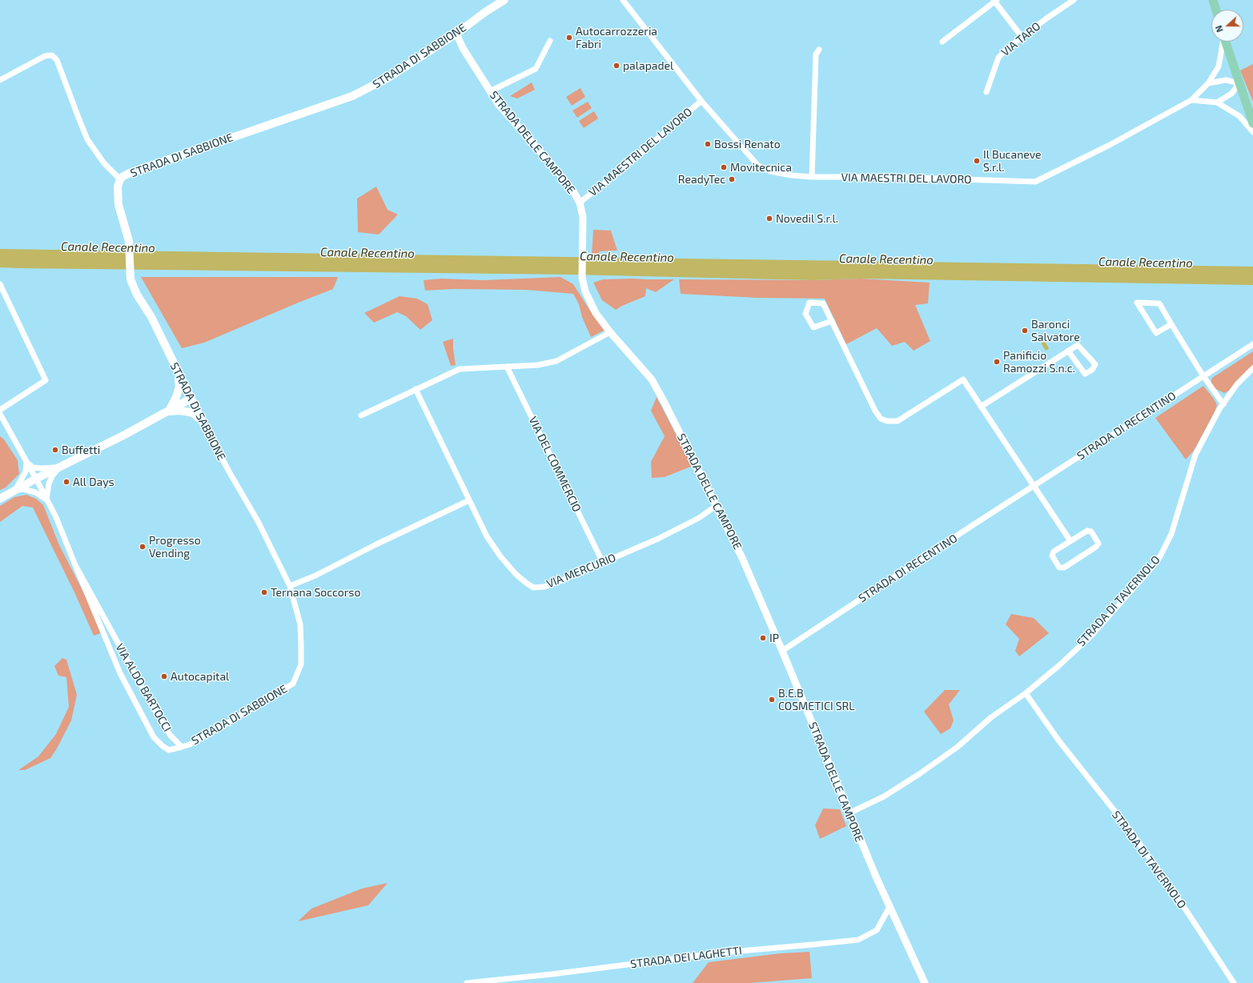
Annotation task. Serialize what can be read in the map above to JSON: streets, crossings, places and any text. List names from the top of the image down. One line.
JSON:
{"streets":{"main road":["STRADA DI SABBIONE"],"street":["VIA TARO","STRADA DELLE CAMPORE","VIA MAESTRI DEL LAVORO","STRADA DI RECENTINO","VIA DEL COMMERCIO","VIA MERCURIO","STRADA DI TAVERNOLO","VIA ALDO BARTOCCI","STRADA DEI LAGHETTI"]},"crossings":[["STRADA DI SABBIONE","STRADA DELLE CAMPORE"],["STRADA DI SABBIONE","VIA ALDO BARTOCCI"],["STRADA DELLE CAMPORE","VIA MAESTRI DEL LAVORO"],["STRADA DELLE CAMPORE","STRADA DI RECENTINO"],["STRADA DELLE CAMPORE","VIA MERCURIO"],["STRADA DELLE CAMPORE","STRADA DI TAVERNOLO"],["STRADA DELLE CAMPORE","STRADA DEI LAGHETTI"],["VIA DEL COMMERCIO","VIA MERCURIO"]],"water":["Canale Recentino"],"places":["Autocarrozzeria Fabri","palapadel","Bossi Renato","Il Bucaneve S.r.l.","Movitecnica","ReadyTec","Novedil S.r.l.","Baronci Salvatore","Panificio Ramozzi S.n.c.","Buffetti","All Days","Progresso Vending","Ternana Soccorso","IP","Autocapital","B.E.B COSMETICI SRL"],"north":"left"}
